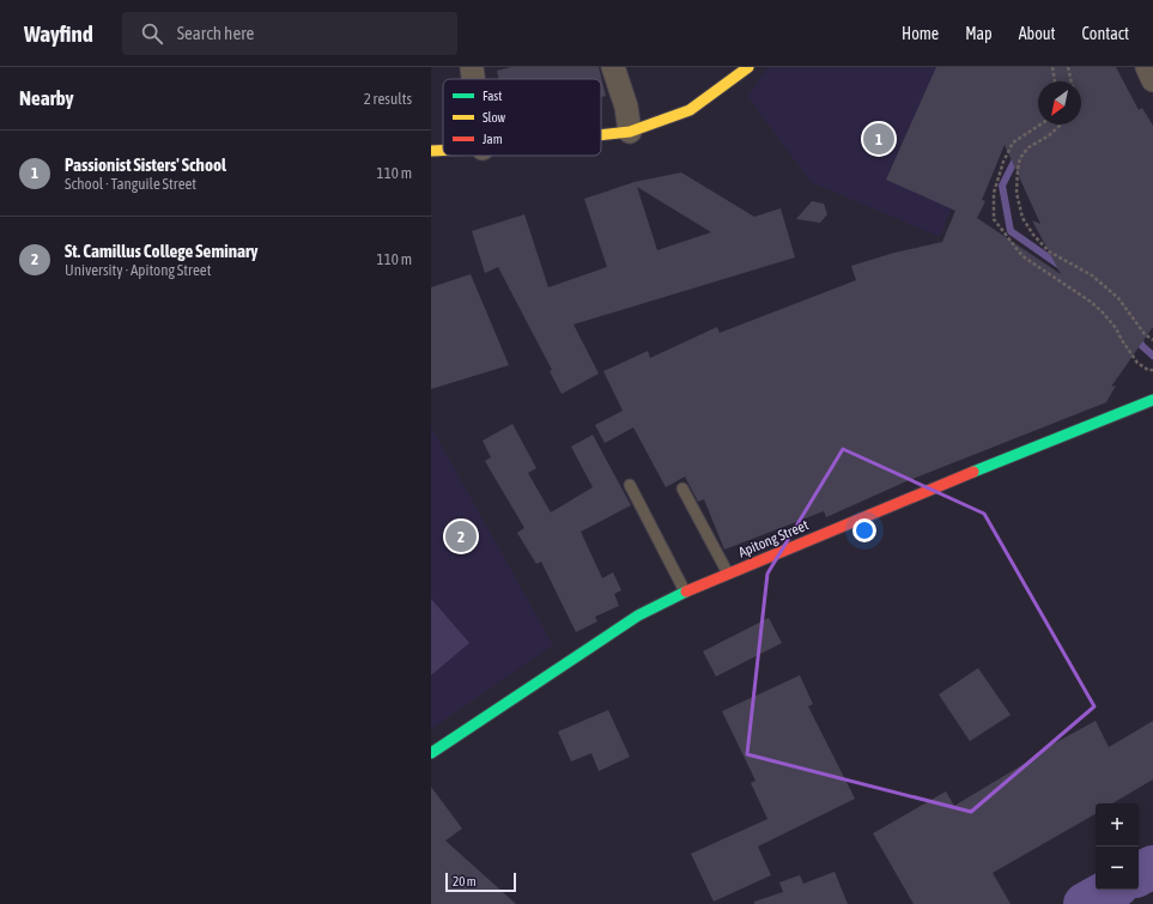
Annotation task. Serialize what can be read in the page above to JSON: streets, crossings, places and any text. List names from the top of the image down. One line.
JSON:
{"streets":{"street":["Apitong Street"]},"legend":["Fast","Slow","Jam"],"scale_bar":"20 m","north":"bottom left","page":{"header":"Wayfind","search":"Search here","nav":["Home","Map","About","Contact"],"heading":["Nearby","2 results"],"pins":["1","2"],"list":[{"mark":"1","name":"Passionist Sisters' School","note":"School · Tanguile Street","value":"110 m"},{"mark":"2","name":"St. Camillus College Seminary","note":"University · Apitong Street","value":"110 m"}],"map_buttons":["+","−"],"scale":"20 m"}}
